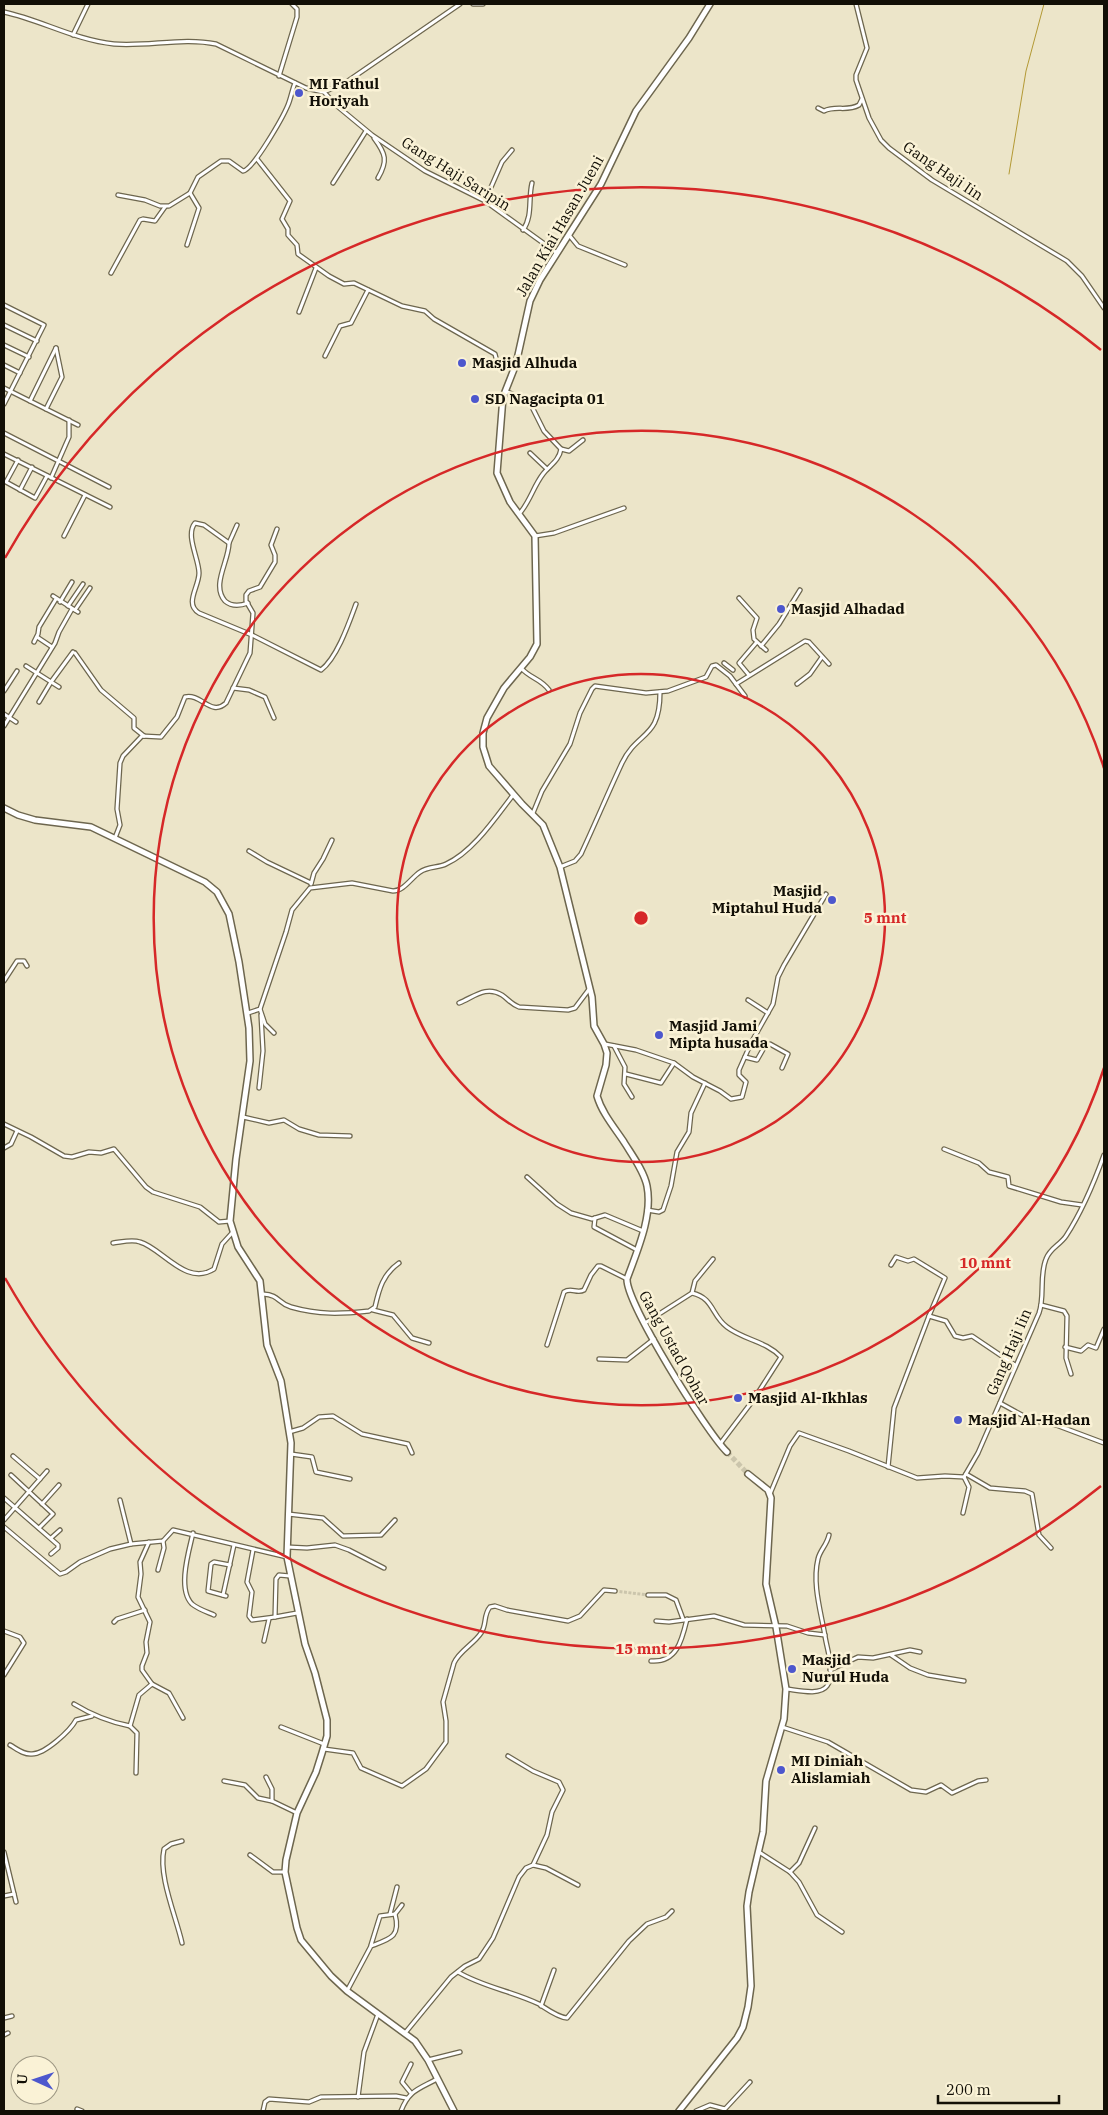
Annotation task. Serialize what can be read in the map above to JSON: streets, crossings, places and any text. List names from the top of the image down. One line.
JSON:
{"streets":{"street":["Gang Haji Iin","Gang Haji Saripin","Jalan Kiai Hasan Jueni","Gang Ustad Qohar"]},"crossings":[["Gang Haji Saripin","Jalan Kiai Hasan Jueni"]],"places":["MI Fathul Horiyah","Masjid Alhuda","SD Nagacipta 01","Masjid Alhadad","Masjid Miptahul Huda","Masjid Jami Mipta husada","Masjid Al-Ikhlas","Masjid Al-Hadan","Masjid Nurul Huda","MI Diniah Alislamiah"],"scale_bar":"200 m","north":"left","rings":["5 mnt","10 mnt","15 mnt"]}
